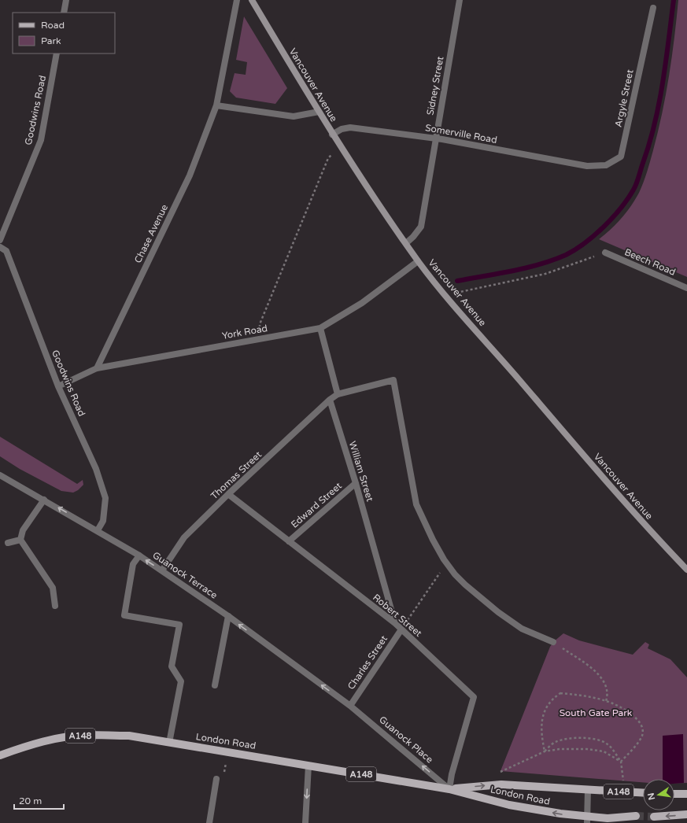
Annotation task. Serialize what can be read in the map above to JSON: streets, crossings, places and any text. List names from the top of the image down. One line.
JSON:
{"streets":{"main road":["Vancouver Avenue","A148","London Road"],"street":["Sidney Street","Argyle Street","Goodwins Road","Somerville Road","Chase Avenue","Beech Road","York Road","William Street","Thomas Street","Edward Street","Guanock Terrace","Robert Street","Charles Street","Guanock Place"]},"crossings":[["Vancouver Avenue","Sidney Street"],["Vancouver Avenue","Somerville Road"],["Vancouver Avenue","York Road"],["Sidney Street","Somerville Road"],["Argyle Street","Somerville Road"],["Goodwins Road","York Road"],["Goodwins Road","Guanock Terrace"],["Chase Avenue","York Road"],["William Street","Thomas Street"],["William Street","Edward Street"],["William Street","Robert Street"],["Thomas Street","Guanock Terrace"],["Thomas Street","Robert Street"],["Edward Street","Robert Street"],["Guanock Terrace","Charles Street"],["Guanock Terrace","Guanock Place"],["Robert Street","Charles Street"],["Robert Street","Guanock Place"],["Robert Street","London Road"],["Charles Street","Guanock Place"],["A148","London Road"],["Guanock Place","London Road"]],"one_way":["Guanock Terrace","Guanock Place"],"parks":["South Gate Park"],"legend":["Road","Park"],"scale_bar":"20 m","north":"left"}
